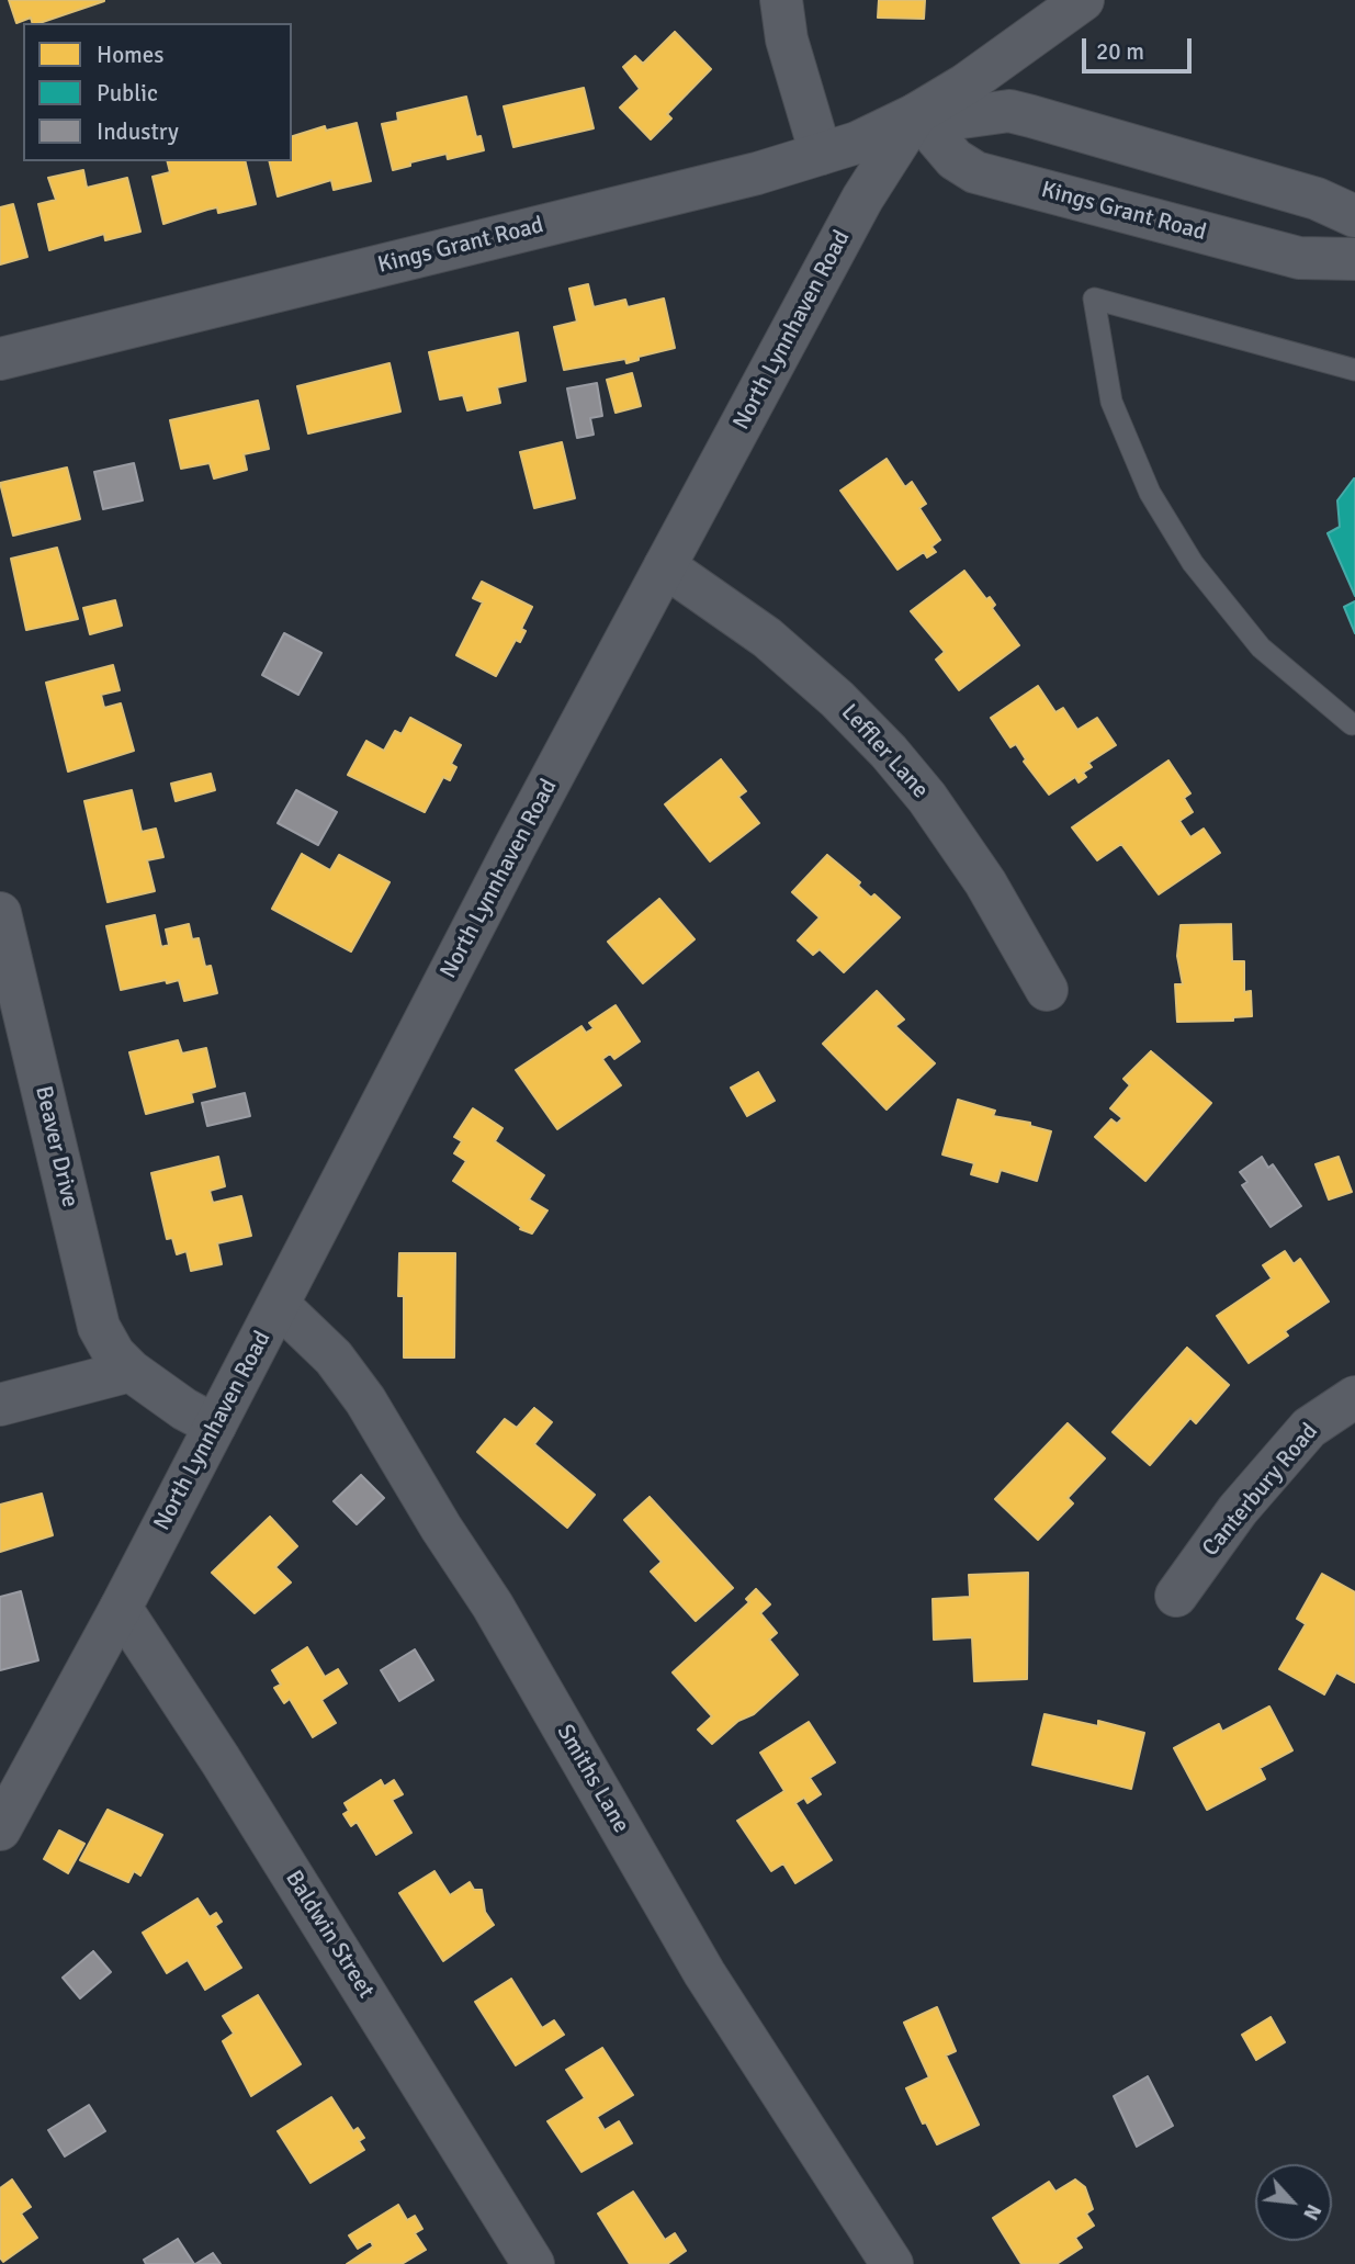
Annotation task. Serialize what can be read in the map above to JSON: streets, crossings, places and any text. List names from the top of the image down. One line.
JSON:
{"streets":{"street":["Kings Grant Road","North Lynnhaven Road","Leffler Lane","Beaver Drive","Canterbury Road","Smiths Lane","Baldwin Street"]},"crossings":[["Kings Grant Road","North Lynnhaven Road"],["North Lynnhaven Road","Leffler Lane"],["North Lynnhaven Road","Beaver Drive"],["North Lynnhaven Road","Smiths Lane"],["North Lynnhaven Road","Baldwin Street"]],"legend":["Homes","Public","Industry"],"scale_bar":"20 m","north":"bottom right"}
